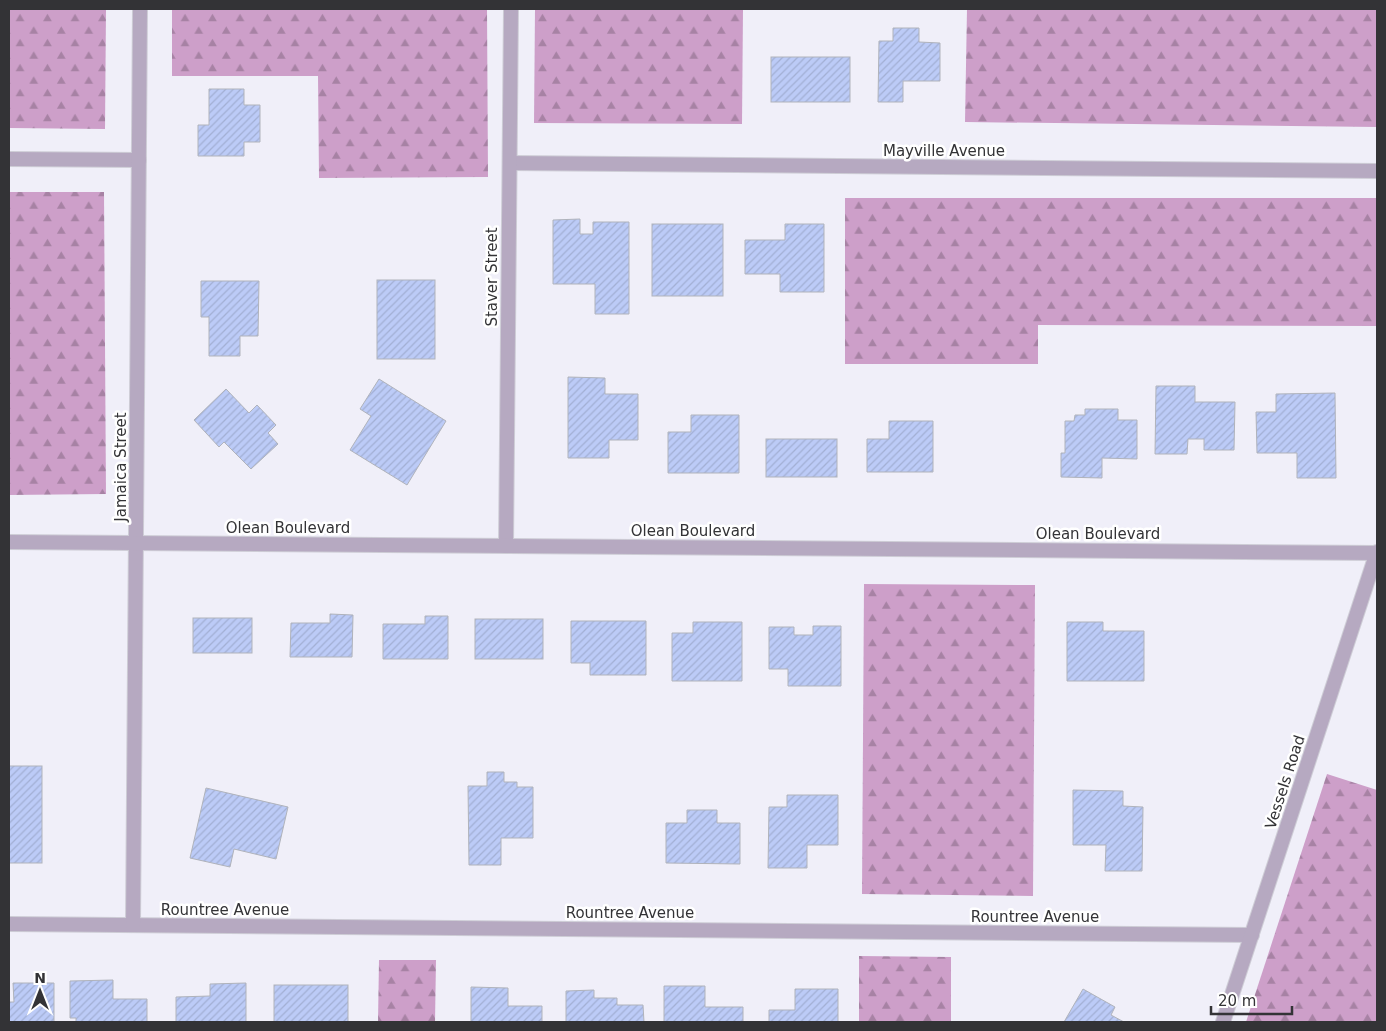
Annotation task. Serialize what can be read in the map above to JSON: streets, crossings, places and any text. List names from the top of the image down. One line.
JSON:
{"streets":{"street":["Mayville Avenue","Staver Street","Jamaica Street","Olean Boulevard","Vessels Road","Rountree Avenue"]},"crossings":[["Mayville Avenue","Staver Street"],["Staver Street","Olean Boulevard"],["Jamaica Street","Olean Boulevard"],["Jamaica Street","Rountree Avenue"],["Olean Boulevard","Vessels Road"],["Vessels Road","Rountree Avenue"]],"scale_bar":"20 m","north":"top"}
